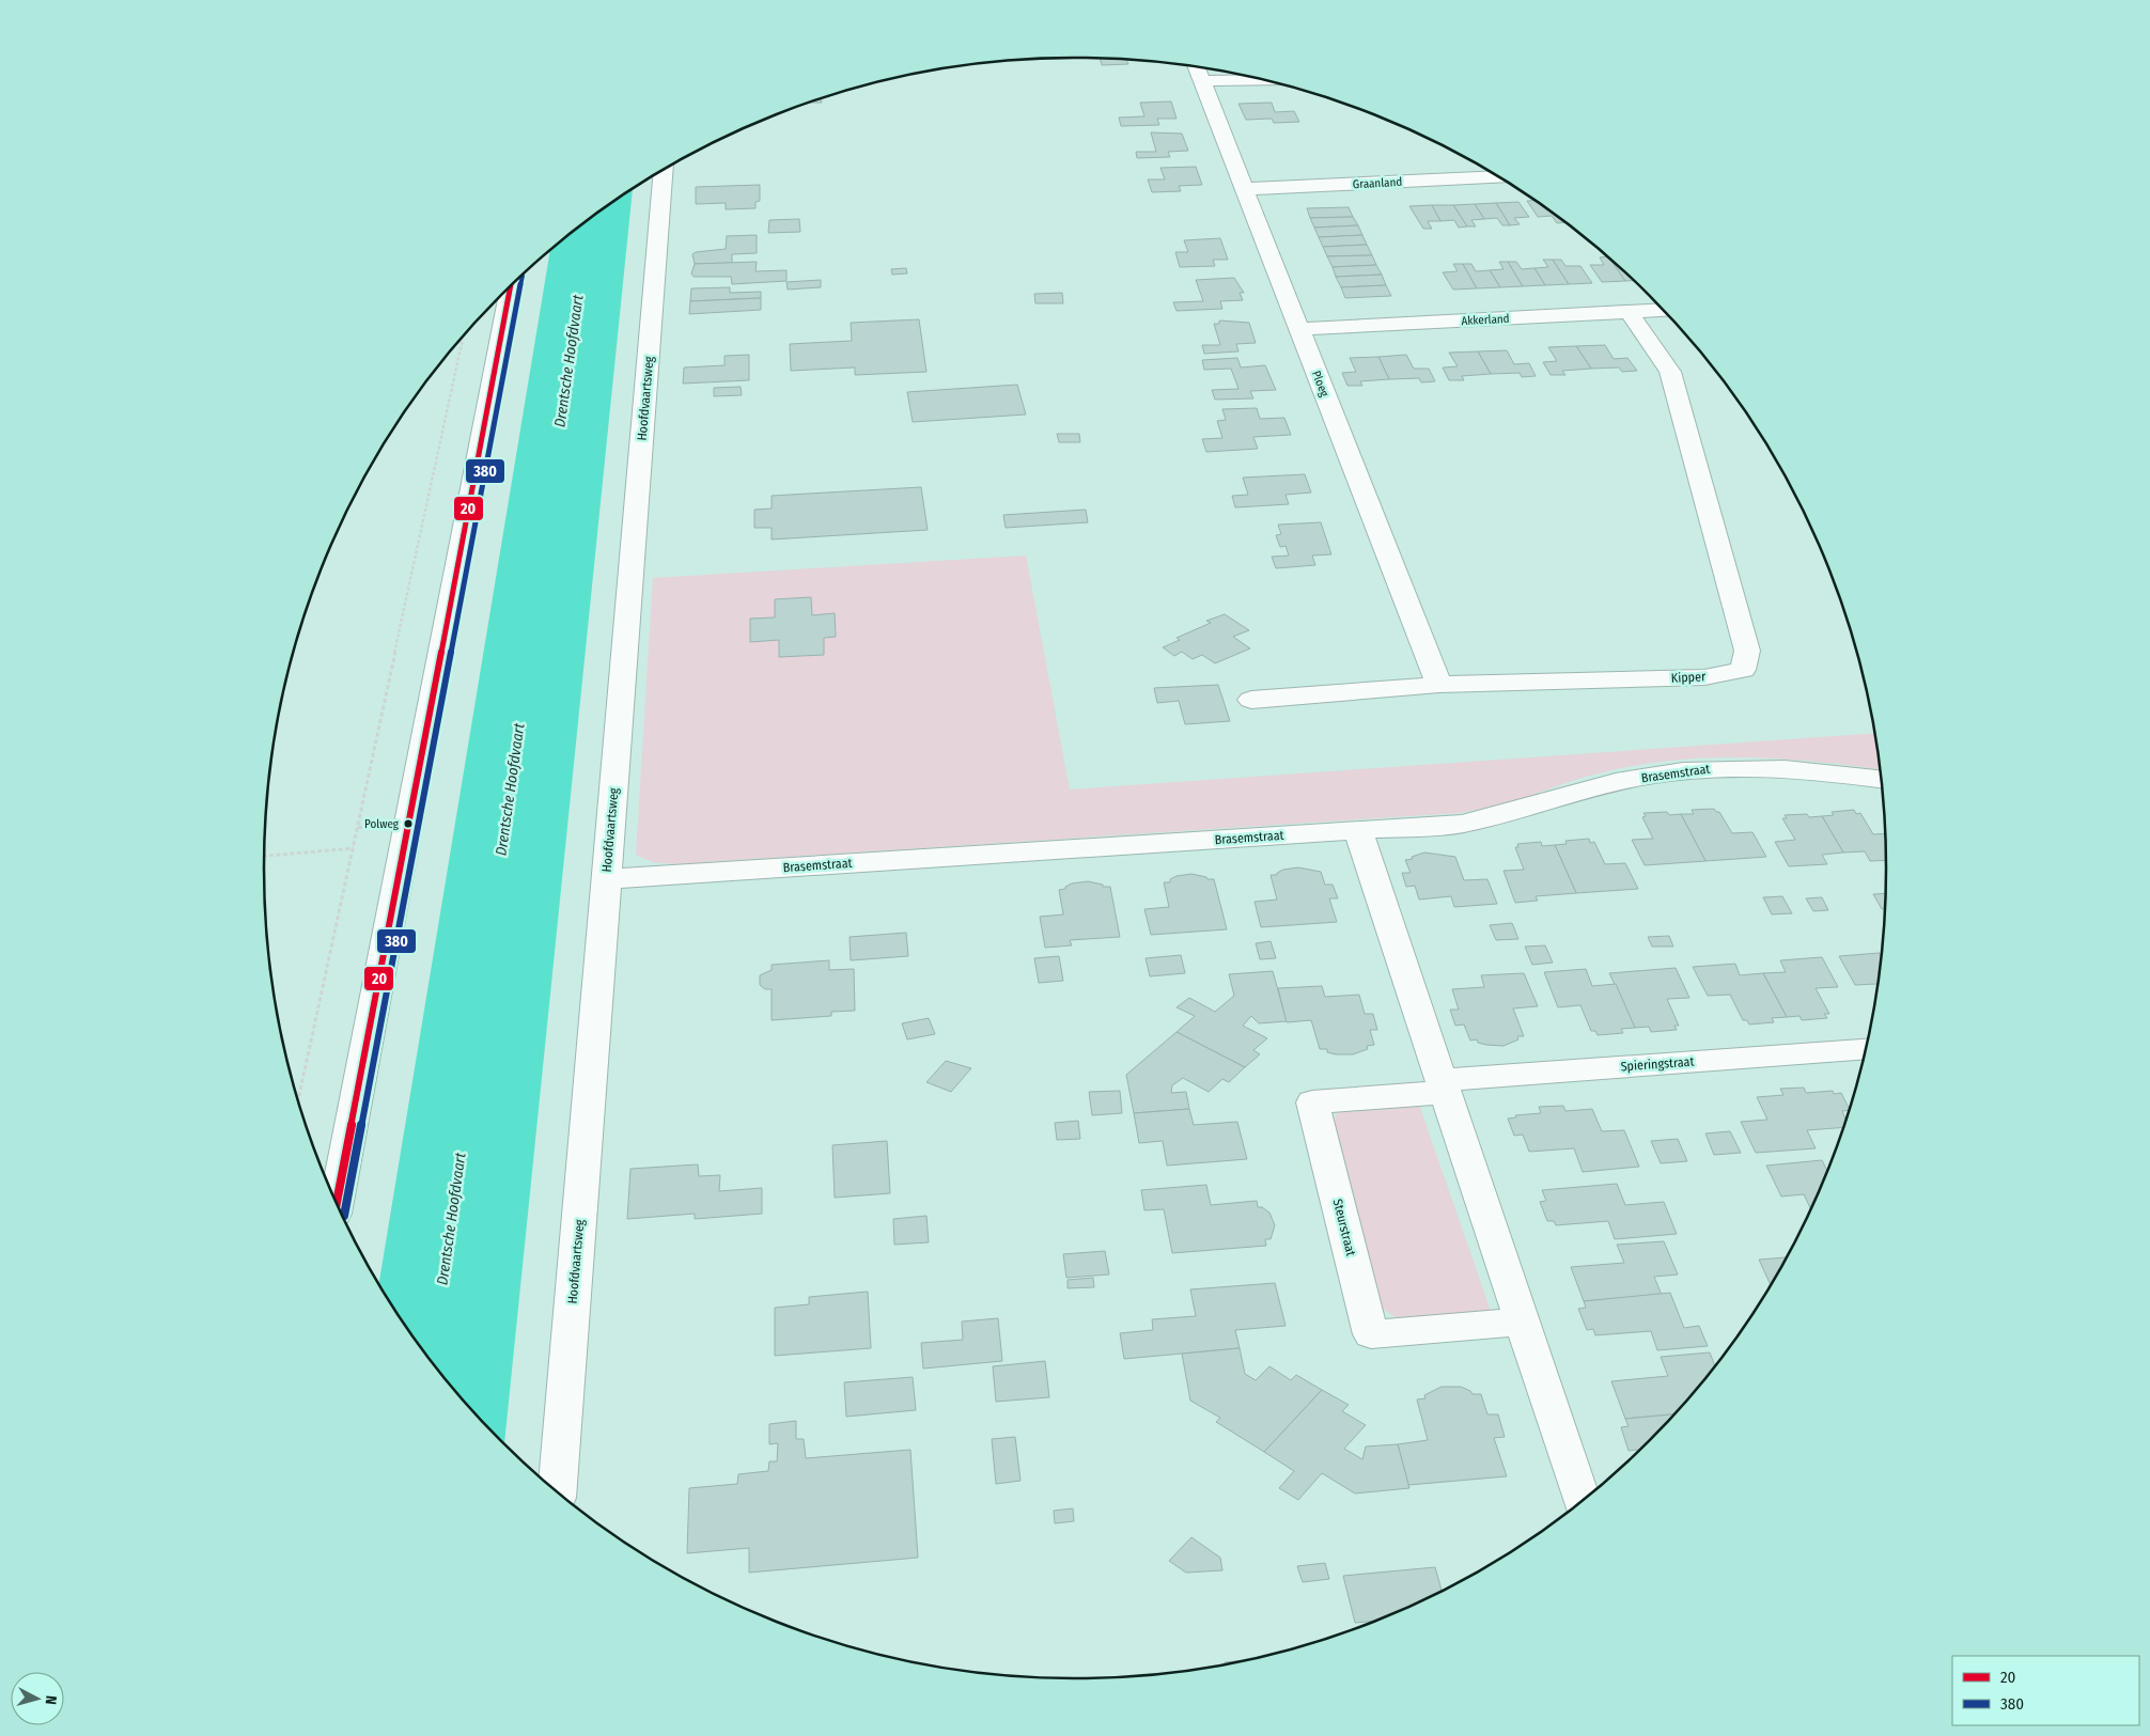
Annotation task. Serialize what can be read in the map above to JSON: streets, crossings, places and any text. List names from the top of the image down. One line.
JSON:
{"streets":{"street":["Graanland","Akkerland","Ploeg","Hoofdvaartsweg","Kipper","Brasemstraat","Spieringstraat","Steurstraat"]},"crossings":[["Graanland","Ploeg"],["Akkerland","Ploeg"],["Akkerland","Kipper"],["Ploeg","Kipper"],["Hoofdvaartsweg","Brasemstraat"],["Spieringstraat","Steurstraat"]],"water":["Drentsche Hoofdvaart"],"places":["Polweg"],"lines":["transit line 380","transit line 20"],"legend":["20","380"],"north":"right"}
